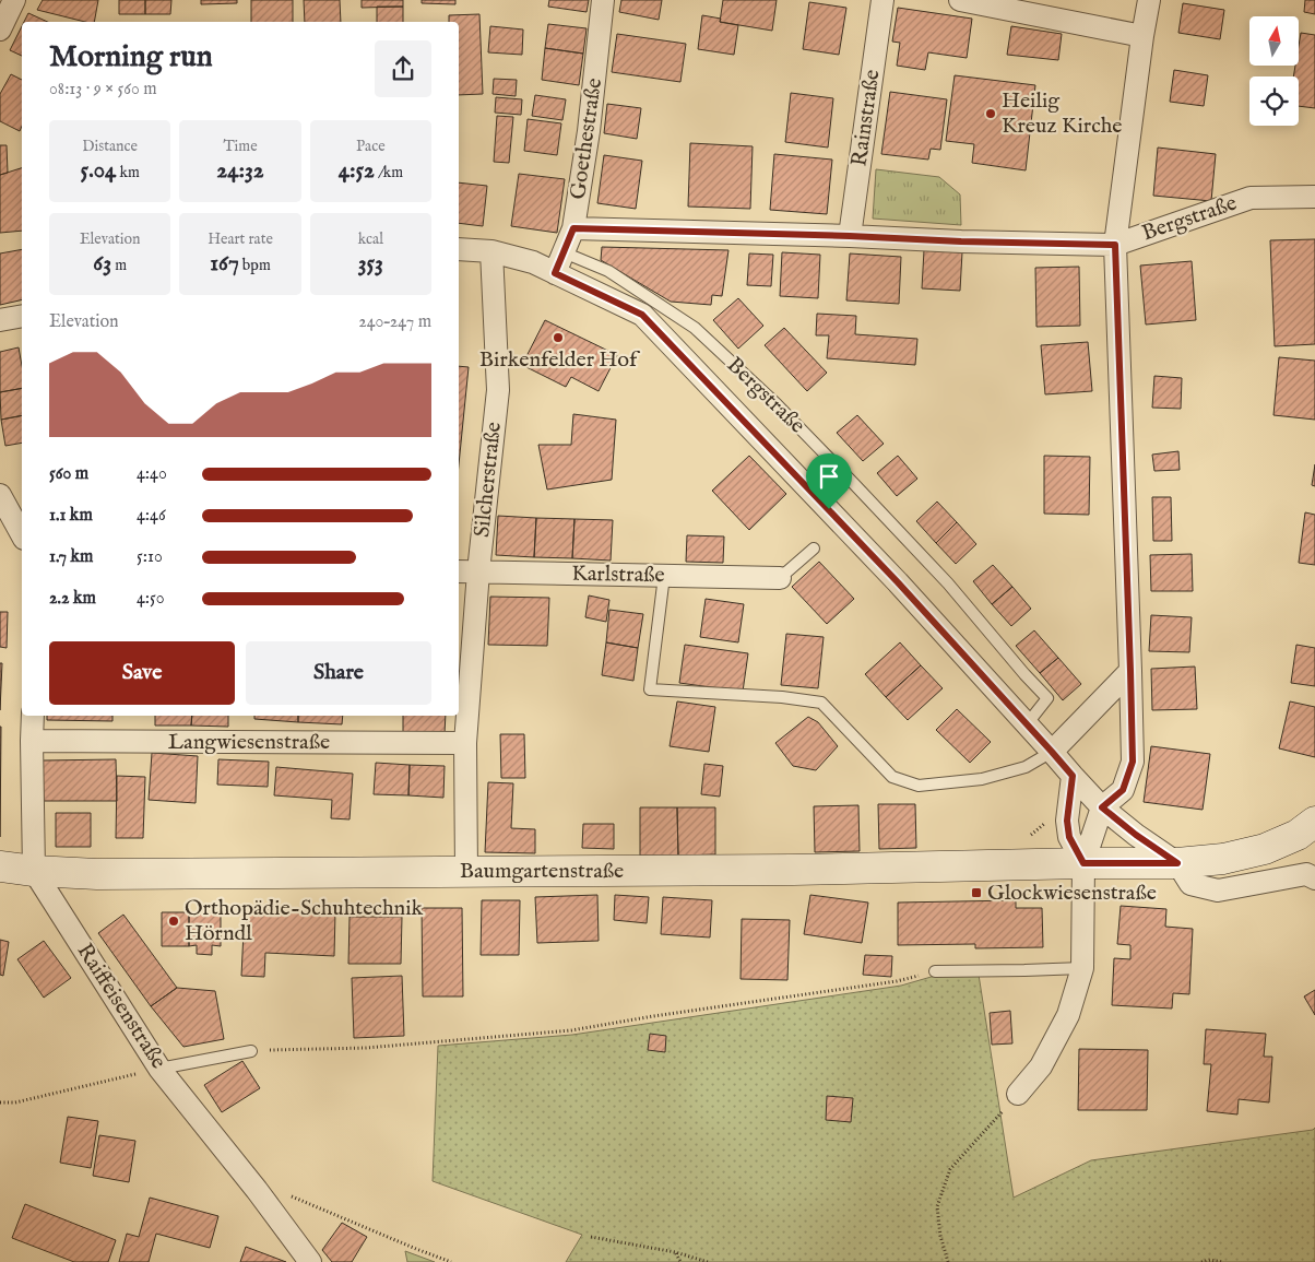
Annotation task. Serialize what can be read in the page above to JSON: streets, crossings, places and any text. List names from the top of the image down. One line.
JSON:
{"streets":{"main road":["Baumgartenstraße"],"street":["Rainstraße","Goethestraße","Bergstraße","Silcherstraße","Karlstraße","Langwiesenstraße","Raiffeisenstraße"]},"crossings":[["Rainstraße","Bergstraße"],["Goethestraße","Bergstraße"],["Silcherstraße","Karlstraße"],["Silcherstraße","Langwiesenstraße"],["Silcherstraße","Baumgartenstraße"],["Baumgartenstraße","Raiffeisenstraße"]],"places":{"other":["Heilig Kreuz Kirche","Birkenfelder Hof","Orthopädie-Schuhtechnik Hörndl"],"transit":["Glockwiesenstraße"]},"north":"top","page":{"heading":["Morning run","08:13 · 9 × 560 m"],"stats":[["Distance","5.04 km"],["Time","24:32"],["Pace","4:52 /km"],["Elevation","63 m"],["Heart rate","167 bpm"],["kcal","353"]],"chart":["Elevation","240–247 m"],"list":[{"name":"560 m","note":"4:40"},{"name":"1.1 km","note":"4:46"},{"name":"1.7 km","note":"5:10"},{"name":"2.2 km","note":"4:50"}],"buttons":["Save","Share"]}}
